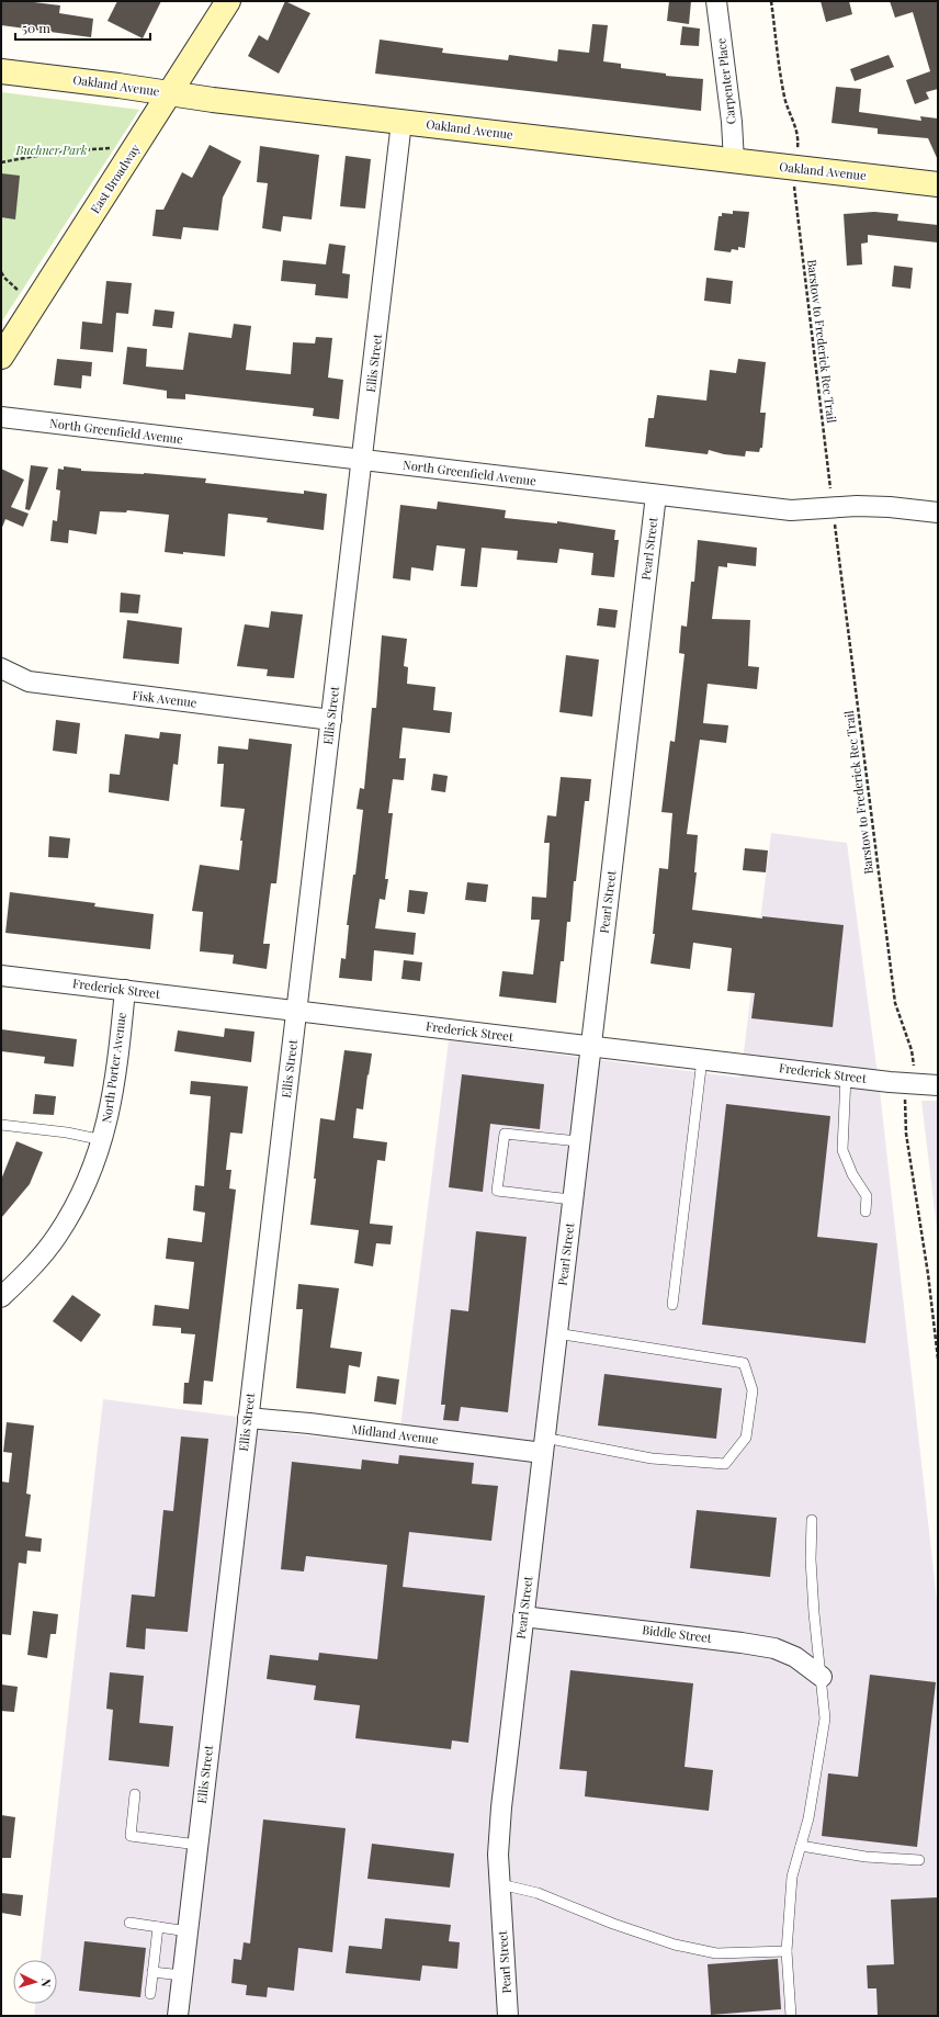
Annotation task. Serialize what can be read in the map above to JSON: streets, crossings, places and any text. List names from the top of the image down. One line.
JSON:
{"streets":{"street":["Carpenter Place","Oakland Avenue","East Broadway","Ellis Street","North Greenfield Avenue","Pearl Street","Fisk Avenue","Frederick Street","North Porter Avenue","Midland Avenue","Biddle Street"],"path":["Barstow to Frederick Rec Trail"]},"crossings":[["Carpenter Place","Oakland Avenue"],["Oakland Avenue","East Broadway"],["Oakland Avenue","Ellis Street"],["Ellis Street","North Greenfield Avenue"],["Ellis Street","Fisk Avenue"],["Ellis Street","Frederick Street"],["Ellis Street","Midland Avenue"],["North Greenfield Avenue","Pearl Street"],["Pearl Street","Frederick Street"],["Pearl Street","Midland Avenue"],["Pearl Street","Biddle Street"],["Frederick Street","North Porter Avenue"]],"parks":["Buchner Park"],"scale_bar":"50 m","north":"right"}
